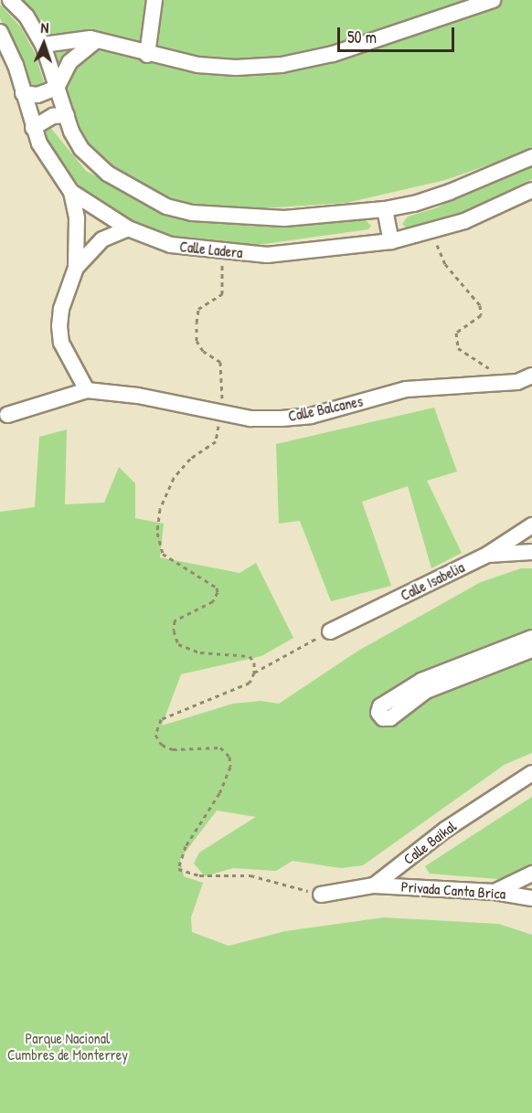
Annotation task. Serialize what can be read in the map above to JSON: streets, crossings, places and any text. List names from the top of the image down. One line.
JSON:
{"streets":{"street":["Calle Ladera","Calle Balcanes","Calle Isabelia","Calle Baikal","Privada Canta Brica"]},"crossings":[["Calle Baikal","Privada Canta Brica"]],"parks":["Parque Nacional Cumbres de Monterrey"],"scale_bar":"50 m","north":"top"}
